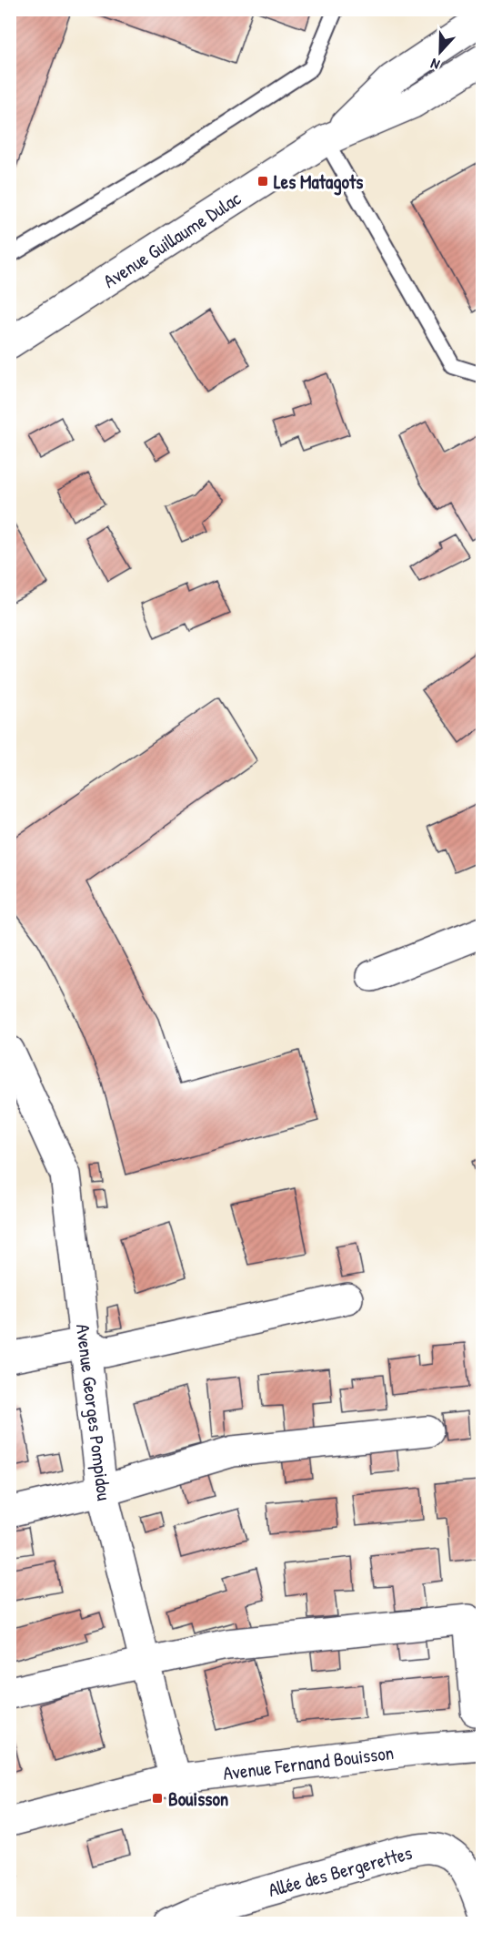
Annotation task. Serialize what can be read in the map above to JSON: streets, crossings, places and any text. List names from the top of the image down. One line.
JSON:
{"streets":{"street":["Avenue Guillaume Dulac","Avenue Georges Pompidou","Avenue Fernand Bouisson","Allée des Bergerettes"]},"crossings":[["Avenue Georges Pompidou","Avenue Fernand Bouisson"]],"places":{"transit":["Les Matagots","Bouisson"]},"north":"bottom"}
